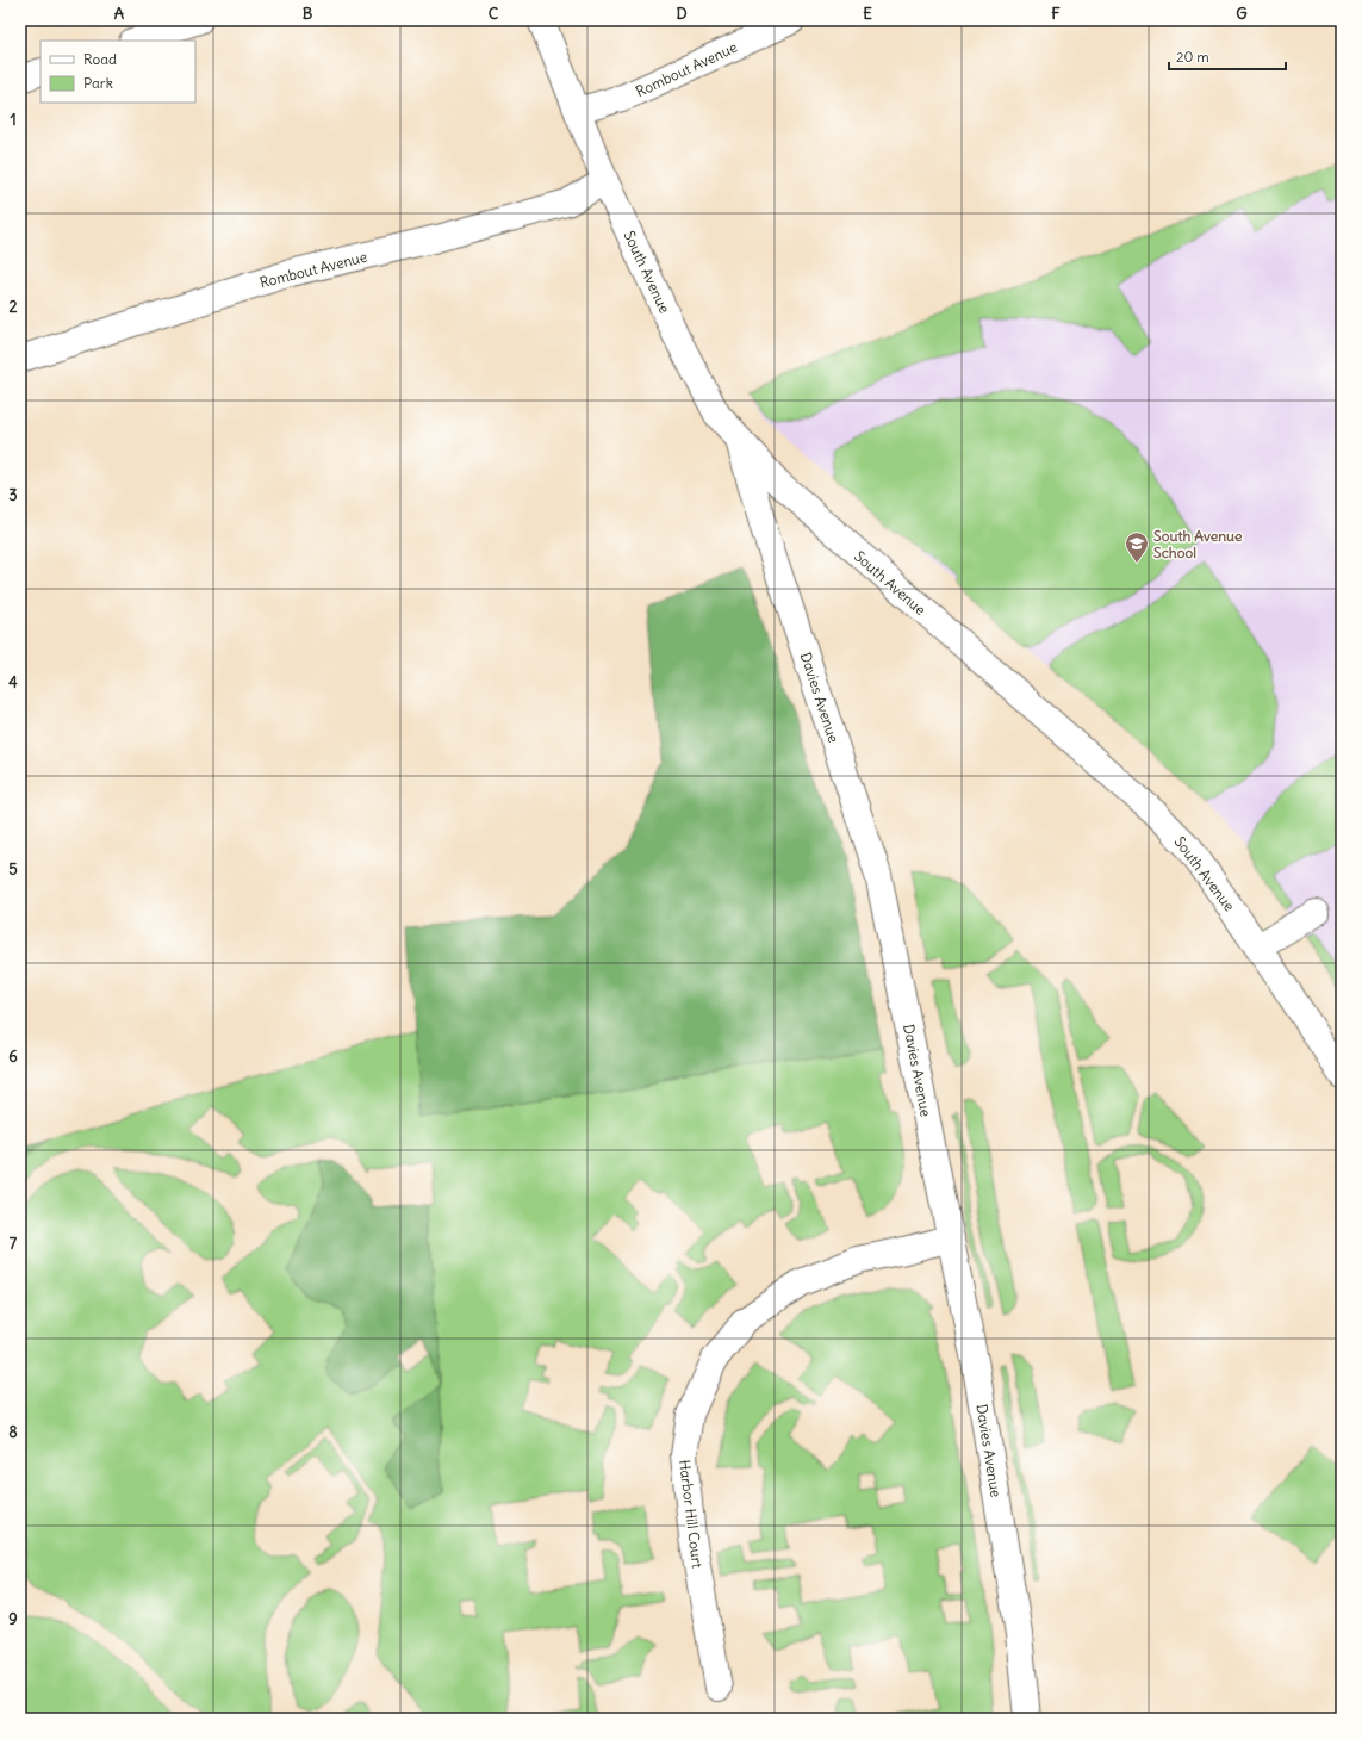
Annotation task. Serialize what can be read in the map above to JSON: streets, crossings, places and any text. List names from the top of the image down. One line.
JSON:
{"streets":{"street":["Rombout Avenue","South Avenue","Davies Avenue","Harbor Hill Court"]},"crossings":[["Rombout Avenue","South Avenue"],["South Avenue","Davies Avenue"],["Davies Avenue","Harbor Hill Court"]],"places":{"school or university":["South Avenue School"]},"legend":["Road","Park"],"scale_bar":"20 m","grid":{"columns":["A","B","C","D","E","F","G"],"rows":["1","2","3","4","5","6","7","8","9"]}}
